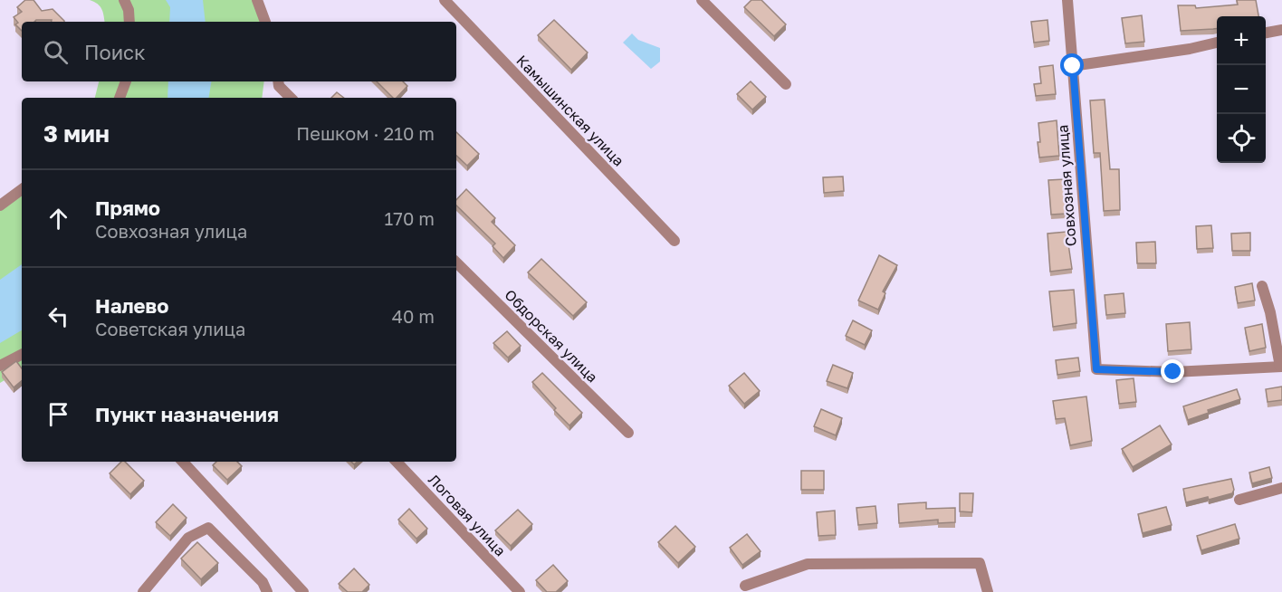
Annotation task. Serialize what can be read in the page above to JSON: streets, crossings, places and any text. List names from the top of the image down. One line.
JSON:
{"streets":{"street":["Камышинская улица","Совхозная улица","Обдорская улица","Логовая улица"]},"page":{"map_buttons":["+","−"],"search":"Поиск","heading":["3 мин","Пешком · 210 m"],"list":[["Прямо","Совхозная улица","170 m"],["Налево","Советская улица","40 m"],"Пункт назначения"]}}
